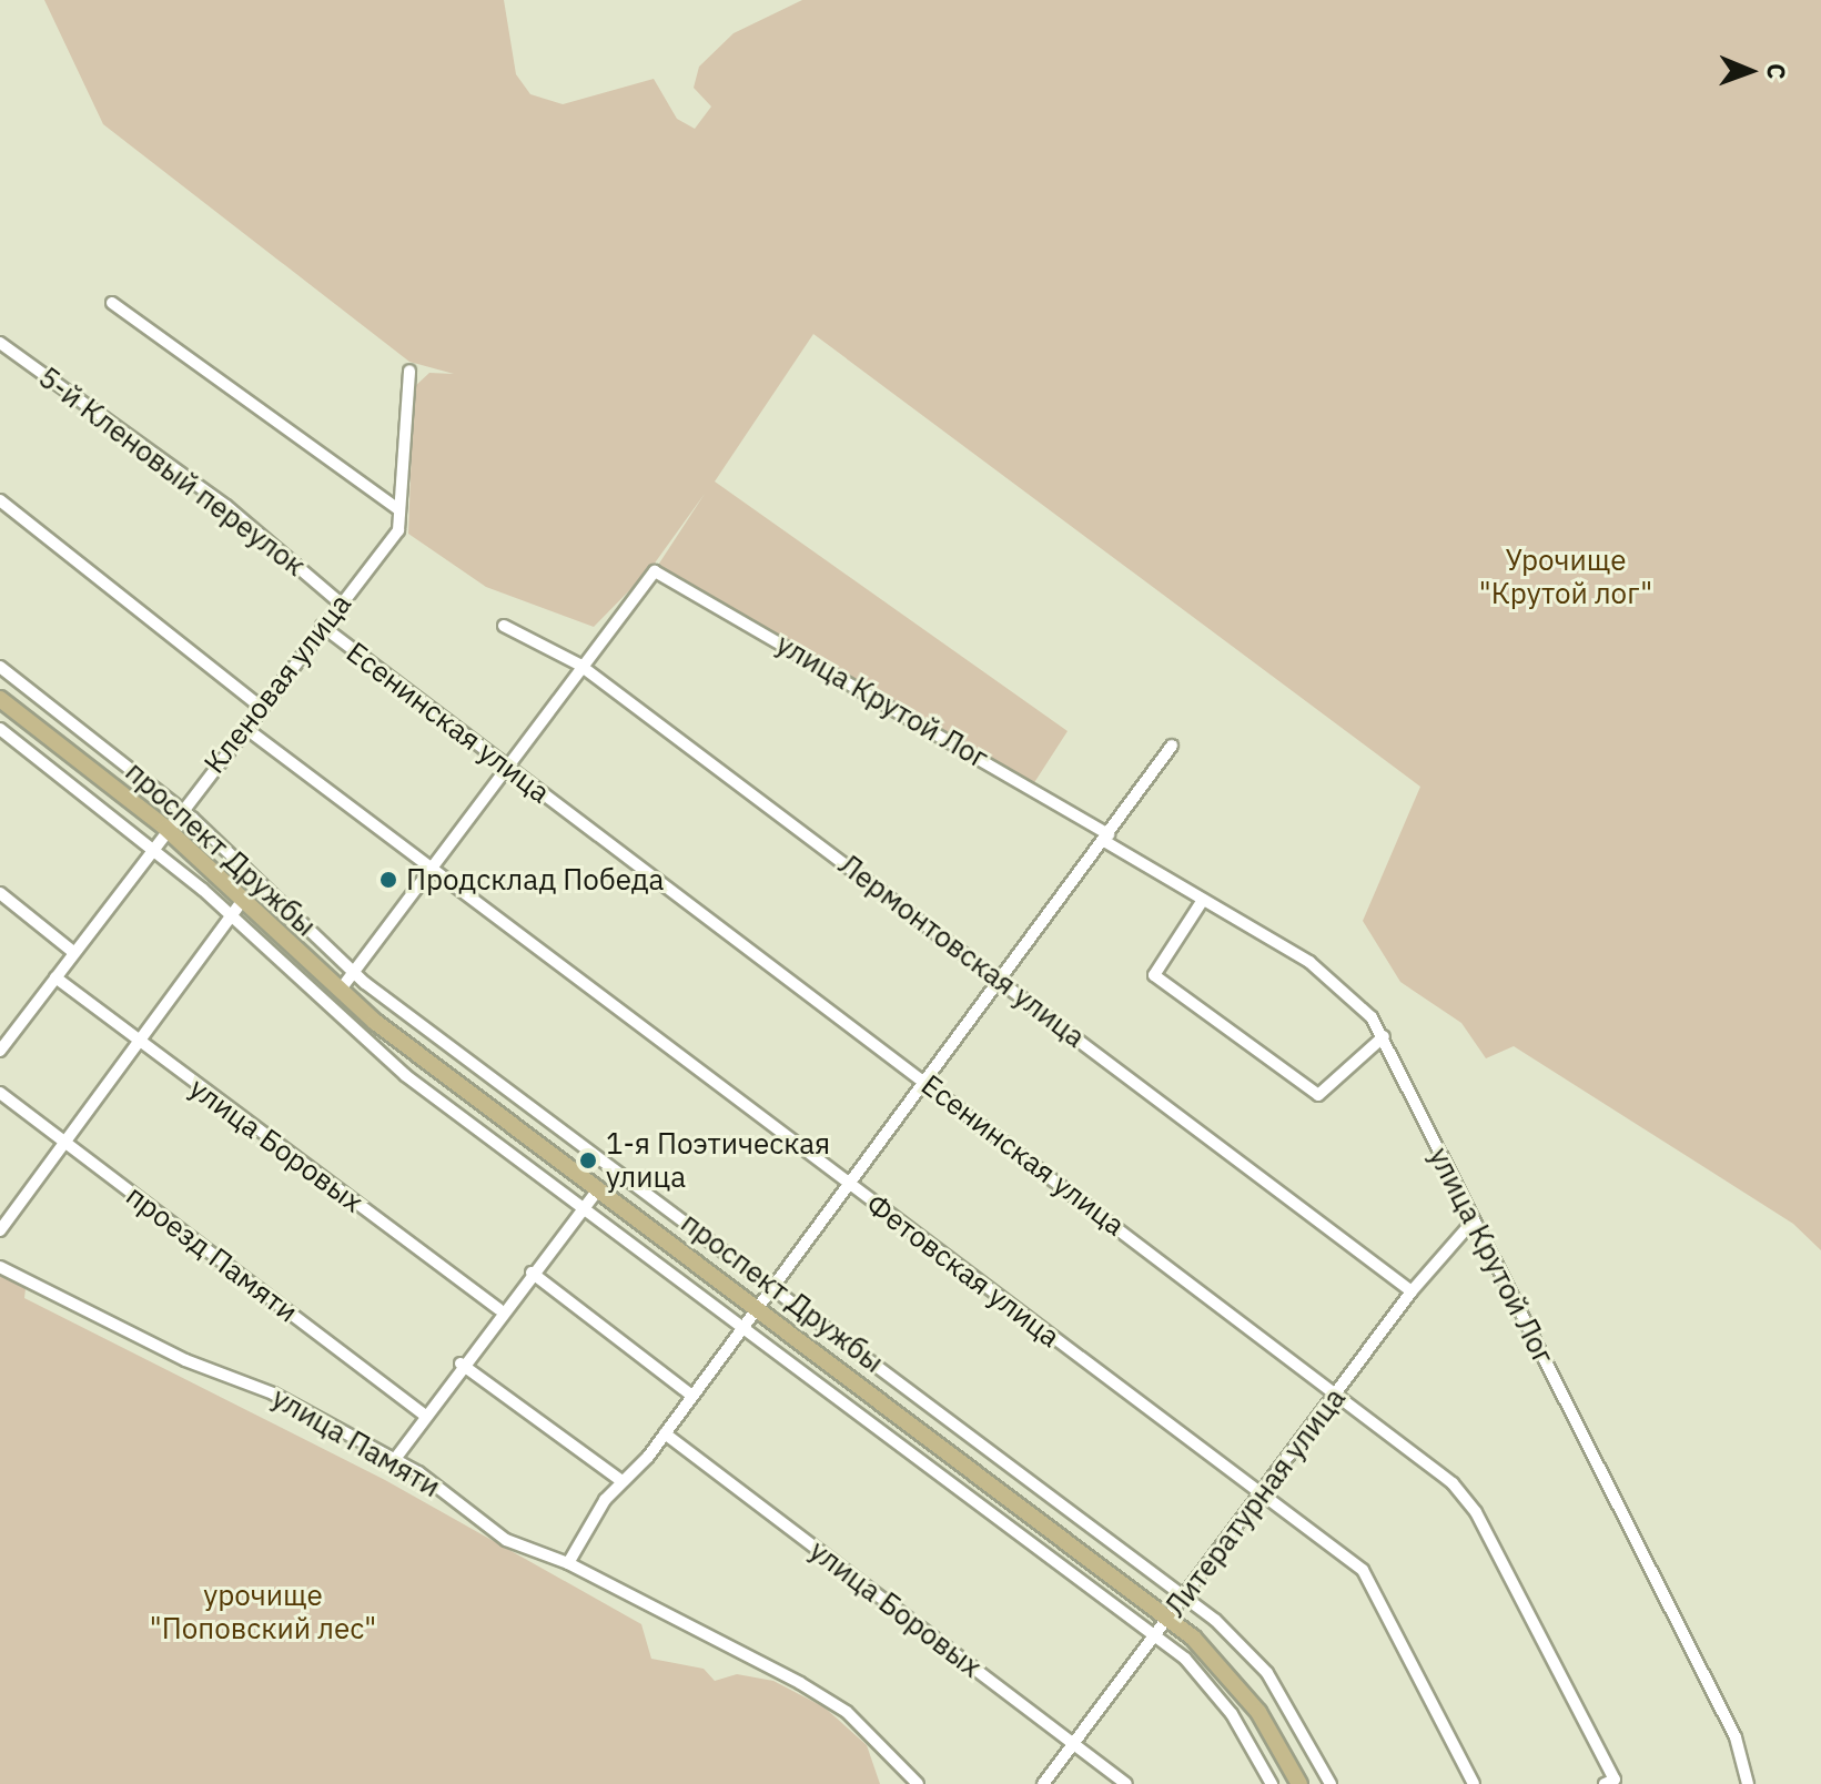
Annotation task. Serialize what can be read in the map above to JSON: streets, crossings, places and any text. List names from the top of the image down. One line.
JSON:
{"streets":{"main road":["проспект Дружбы"],"street":["5-й Кленовый переулок","Кленовая улица","улица Крутой Лог","Есенинская улица","Лермонтовская улица","улица Боровых","проезд Памяти","Фетовская улица","улица Памяти","Литературная улица"]},"crossings":[["5-й Кленовый переулок","Кленовая улица"],["Кленовая улица","Есенинская улица"],["Кленовая улица","проспект Дружбы"],["Кленовая улица","улица Боровых"],["Кленовая улица","Фетовская улица"],["улица Крутой Лог","Лермонтовская улица"],["улица Крутой Лог","Литературная улица"],["Есенинская улица","Литературная улица"],["проспект Дружбы","Литературная улица"],["Лермонтовская улица","Литературная улица"],["улица Боровых","Литературная улица"],["Фетовская улица","Литературная улица"]],"parks":["Урочище \"Крутой лог\"","урочище \"Поповский лес\""],"places":["Продсклад Победа","1-я Поэтическая улица"],"north":"right"}
